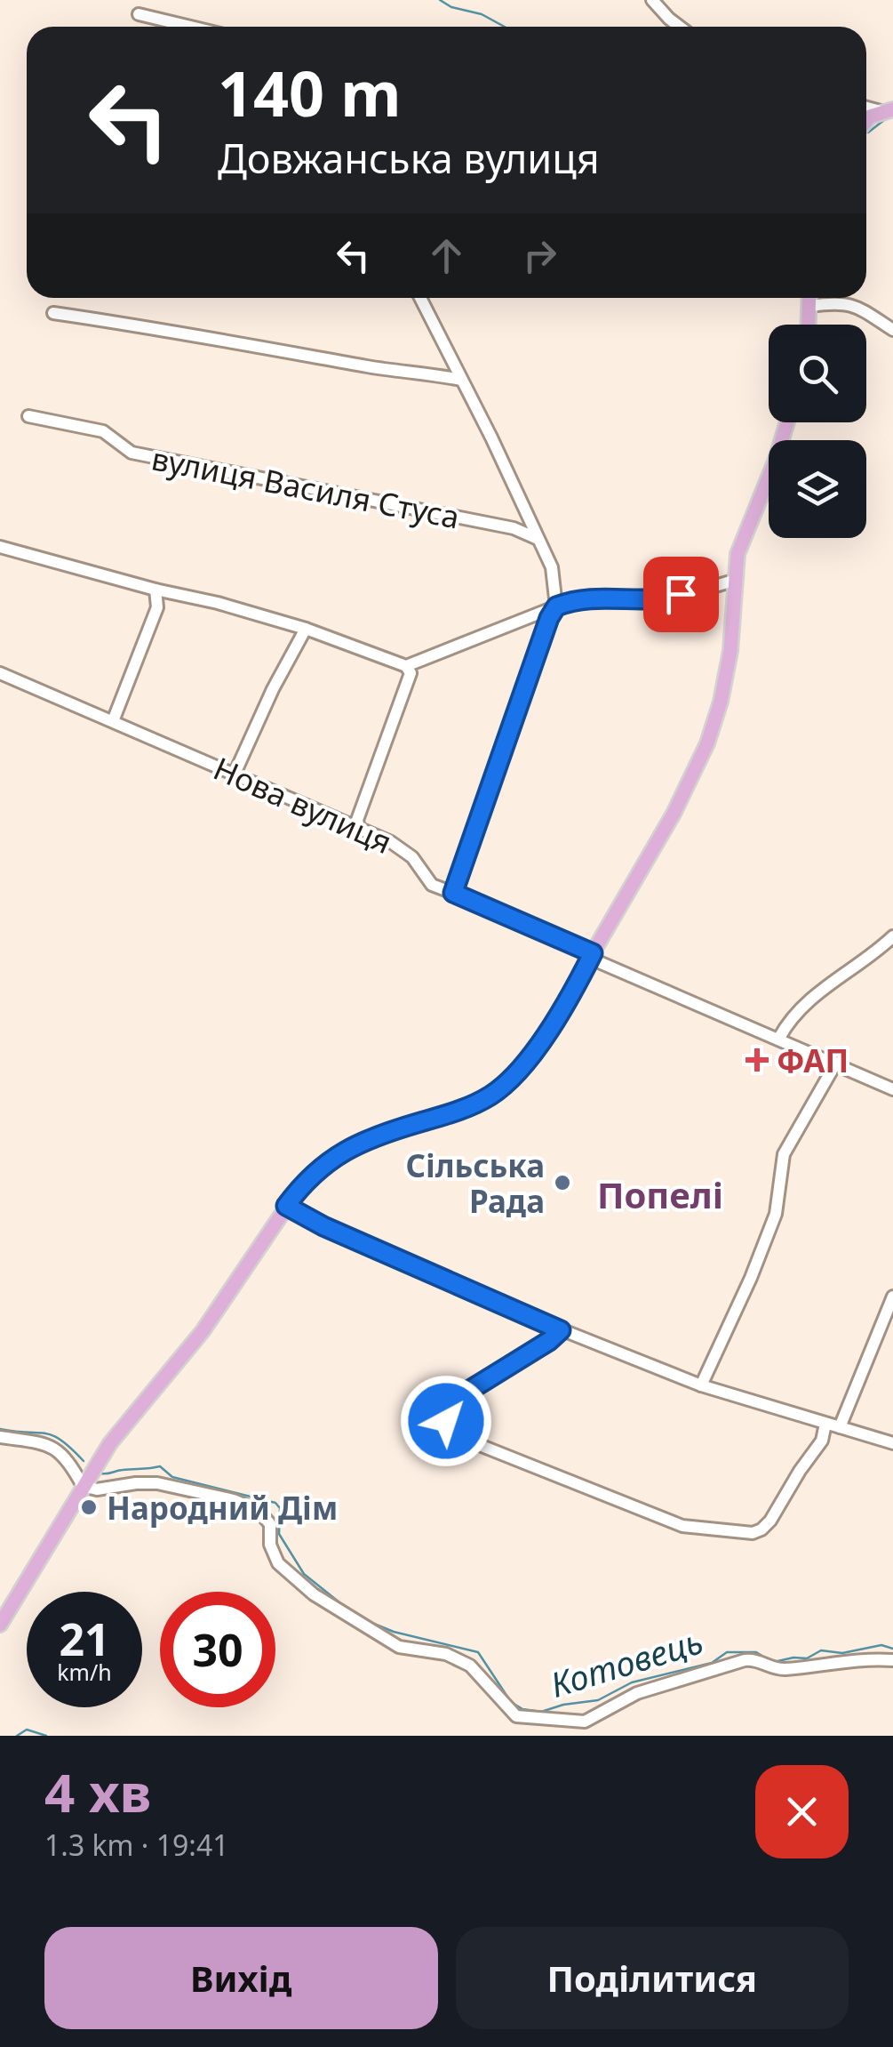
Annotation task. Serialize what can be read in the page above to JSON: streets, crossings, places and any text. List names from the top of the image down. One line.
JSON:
{"streets":{"street":["вулиця Василя Стуса","Нова вулиця"]},"districts":["Попелі"],"water":["Котовець"],"places":{"health":["ФАП"],"other":["Сільська Рада","Народний Дім"]},"page":{"turn":["140 m","Довжанська вулиця"],"speed":"21 km/h","limit":"30","heading":["4 хв","1.3 km · 19:41"],"buttons":["Вихід","Поділитися"]}}
